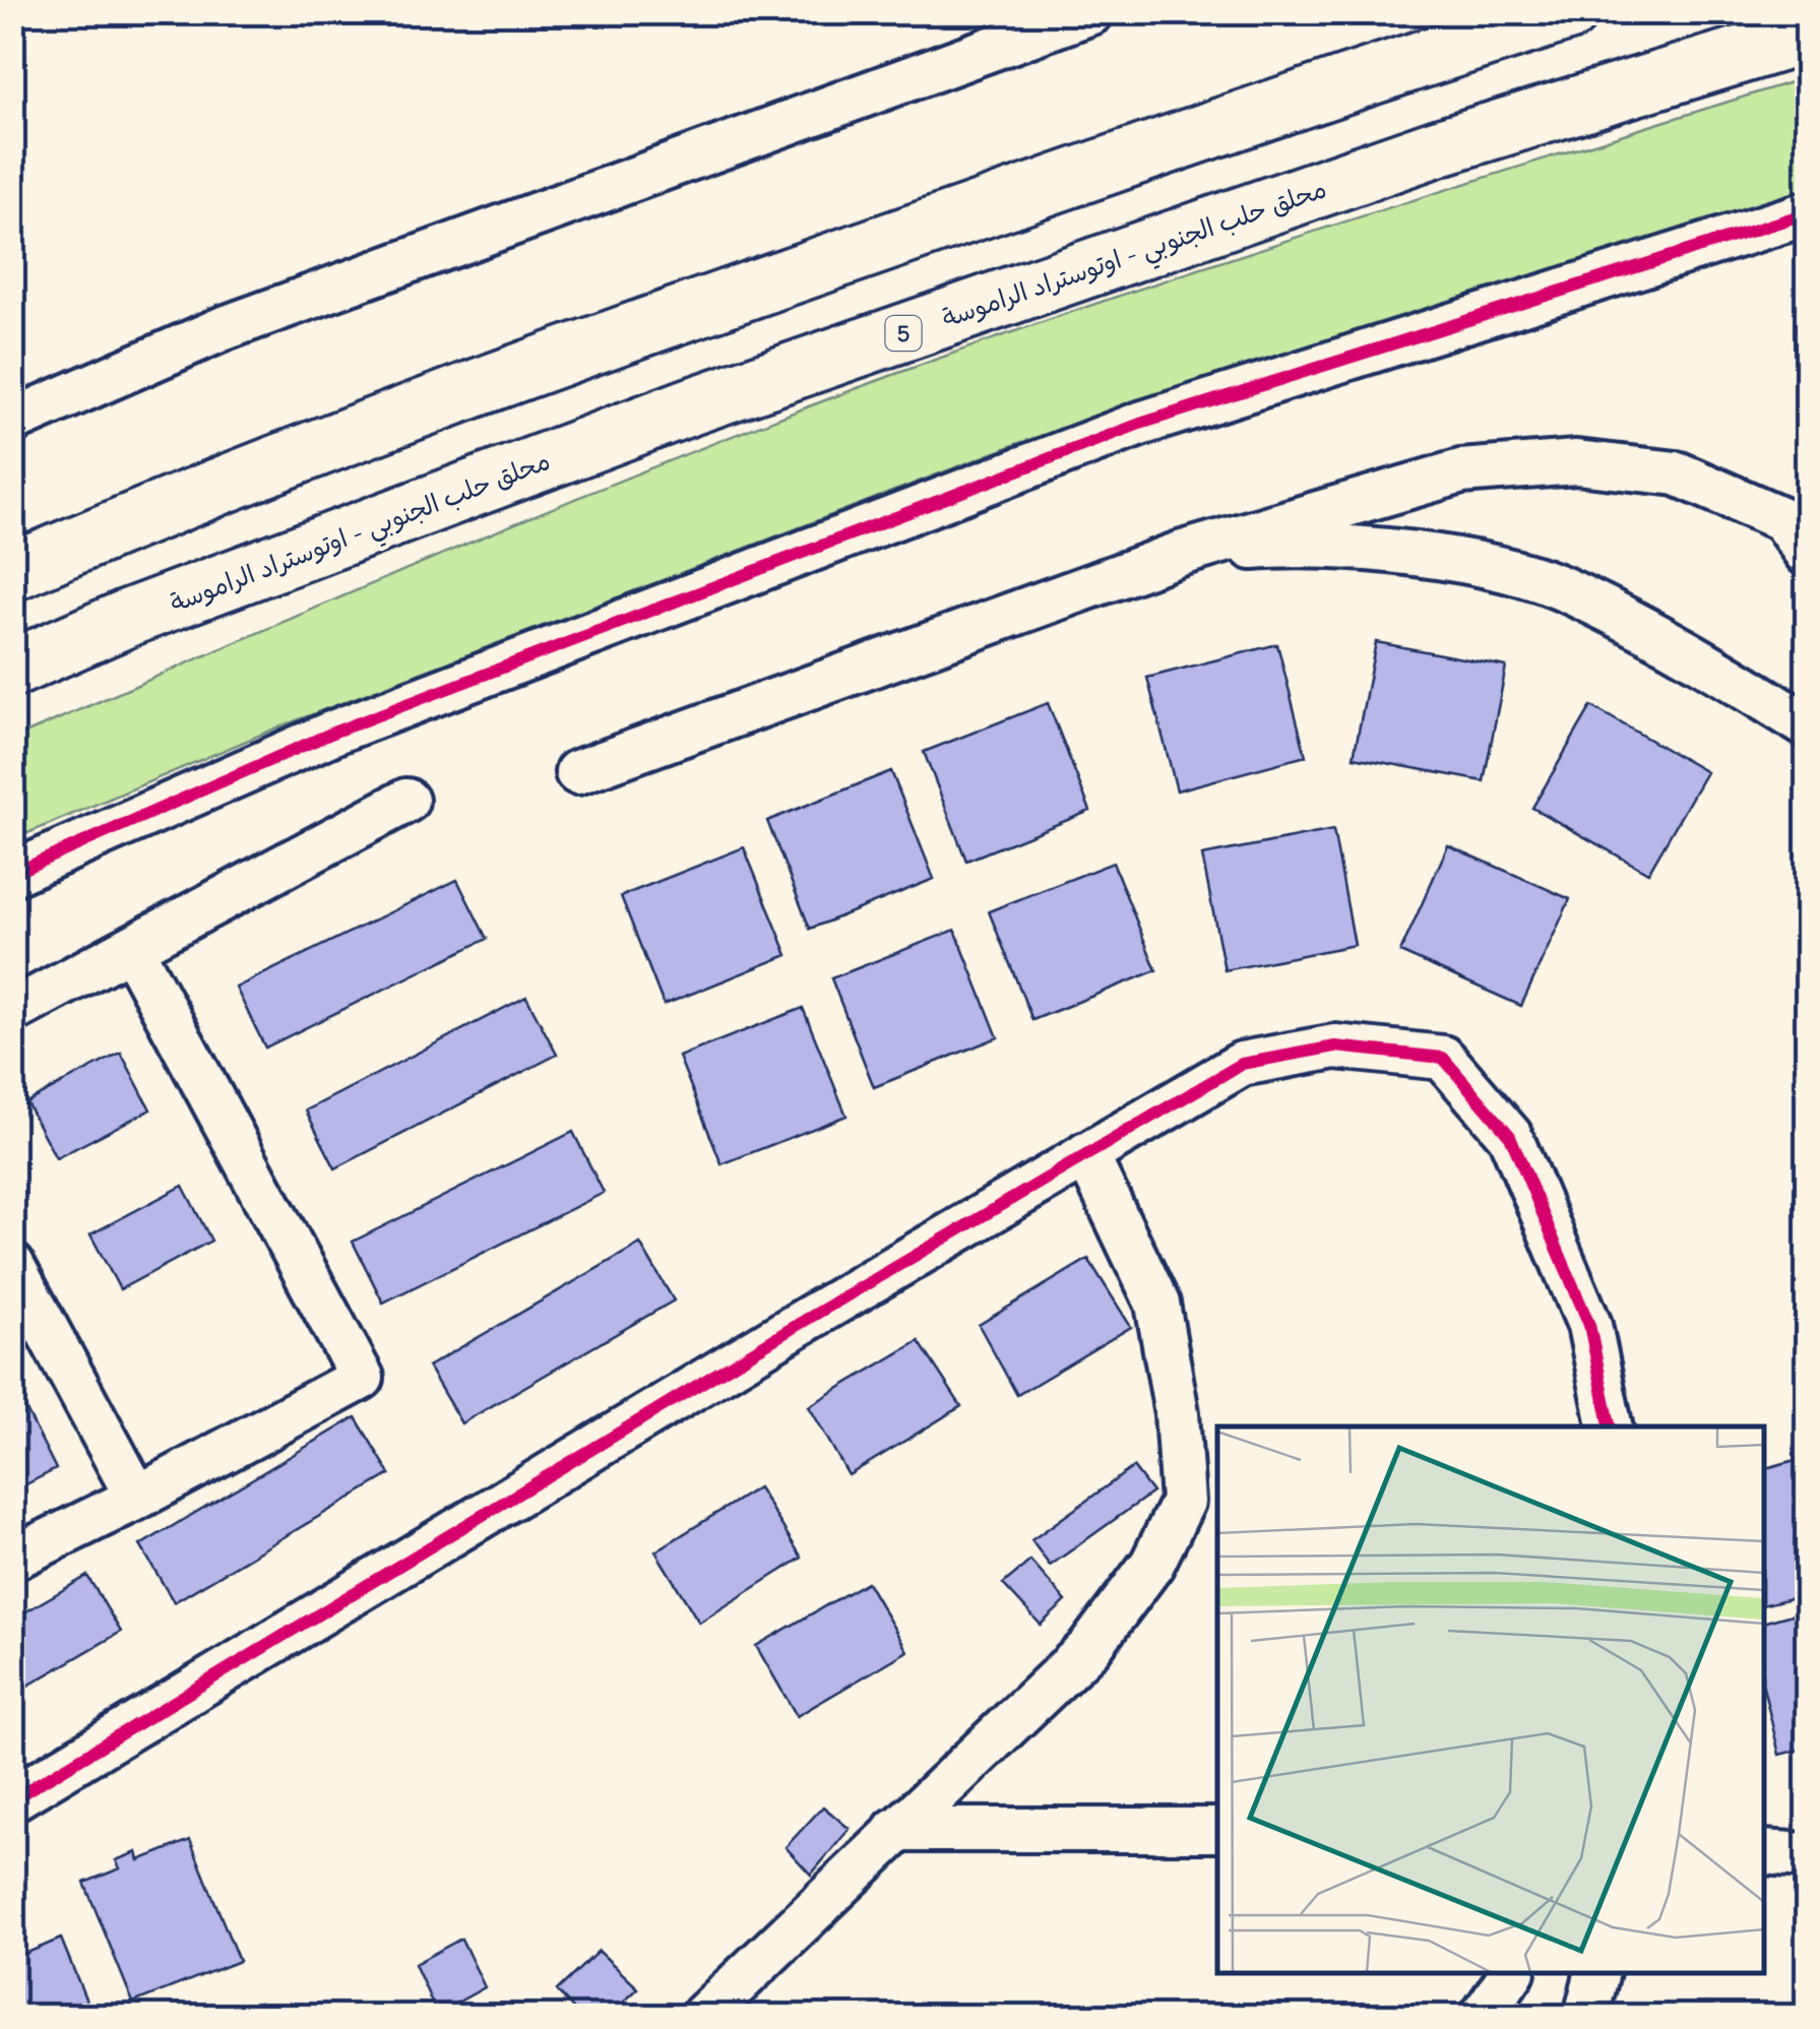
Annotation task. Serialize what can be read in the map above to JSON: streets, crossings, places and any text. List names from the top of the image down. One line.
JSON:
{"streets":{"highway":["محلق حلب الجنوبي - اوتوستراد الراموسة","5"]}}
